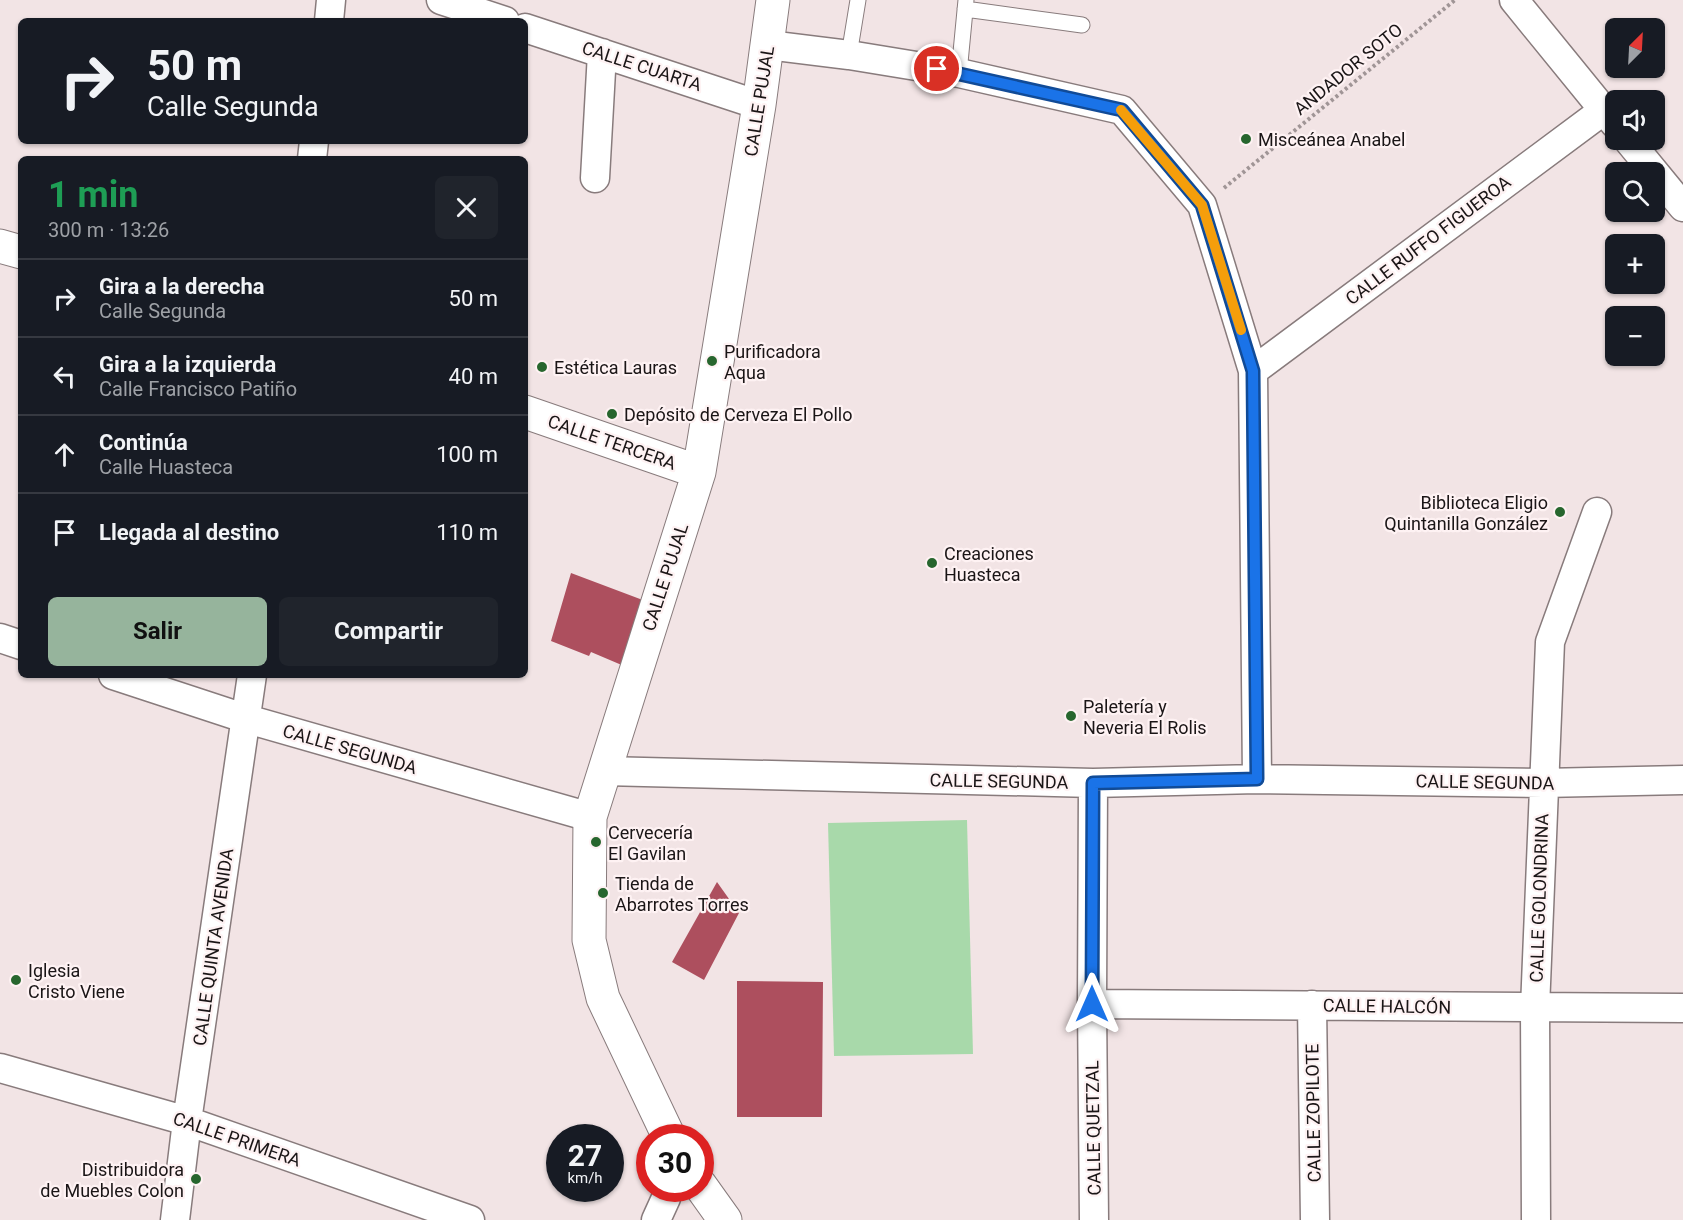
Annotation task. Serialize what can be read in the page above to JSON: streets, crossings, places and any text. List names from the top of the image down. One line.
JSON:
{"streets":{"street":["CALLE CUARTA","CALLE PUJAL","CALLE RUFFO FIGUEROA","CALLE TERCERA","CALLE SEGUNDA","CALLE GOLONDRINA","CALLE QUINTA AVENIDA","CALLE HALCÓN","CALLE ZOPILOTE","CALLE QUETZAL","CALLE PRIMERA"],"path":["ANDADOR SOTO"]},"crossings":[["CALLE CUARTA","CALLE PUJAL"],["CALLE PUJAL","CALLE TERCERA"],["CALLE PUJAL","CALLE SEGUNDA"],["CALLE SEGUNDA","CALLE GOLONDRINA"],["CALLE SEGUNDA","CALLE QUINTA AVENIDA"],["CALLE SEGUNDA","CALLE QUETZAL"],["CALLE GOLONDRINA","CALLE HALCÓN"],["CALLE QUINTA AVENIDA","CALLE PRIMERA"],["CALLE HALCÓN","CALLE ZOPILOTE"],["CALLE HALCÓN","CALLE QUETZAL"]],"places":["Misceánea Anabel","Purificadora Aqua","Estética Lauras","Depósito de Cerveza El Pollo","Biblioteca Eligio Quintanilla González","Creaciones Huasteca","Paletería y Neveria El Rolis","Cervecería El Gavilan","Tienda de Abarrotes Torres","Iglesia Cristo Viene","Distribuidora de Muebles Colon"],"north":"top right","page":{"map_buttons":["+","−"],"turn":["50 m","Calle Segunda"],"heading":["1 min","300 m · 13:26"],"list":[{"name":"Gira a la derecha","note":"Calle Segunda","value":"50 m"},{"name":"Gira a la izquierda","note":"Calle Francisco Patiño","value":"40 m"},{"name":"Continúa","note":"Calle Huasteca","value":"100 m"},{"name":"Llegada al destino","value":"110 m"}],"buttons":["Salir","Compartir"],"speed":"27 km/h","limit":"30"}}
